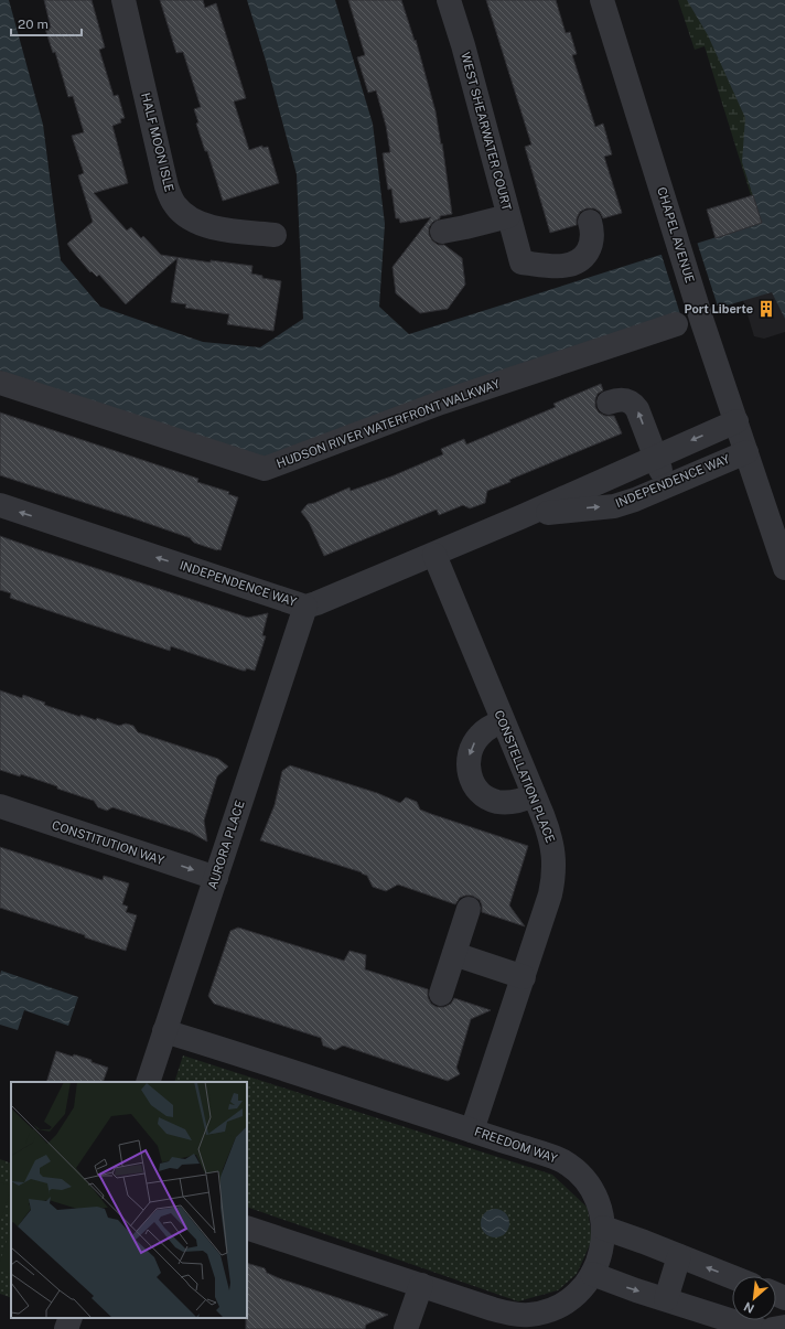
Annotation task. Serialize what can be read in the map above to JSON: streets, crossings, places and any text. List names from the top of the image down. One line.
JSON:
{"streets":{"street":["WEST SHEARWATER COURT","HALF MOON ISLE","CHAPEL AVENUE","HUDSON RIVER WATERFRONT WALKWAY","INDEPENDENCE WAY","CONSTELLATION PLACE","CONSTITUTION WAY","AURORA PLACE","FREEDOM WAY"]},"crossings":[["CHAPEL AVENUE","INDEPENDENCE WAY"],["INDEPENDENCE WAY","CONSTELLATION PLACE"],["INDEPENDENCE WAY","AURORA PLACE"],["CONSTELLATION PLACE","FREEDOM WAY"],["CONSTITUTION WAY","AURORA PLACE"],["AURORA PLACE","FREEDOM WAY"]],"one_way":["CONSTITUTION WAY"],"places":{"building":["Port Liberte"]},"scale_bar":"20 m","north":"bottom left"}
